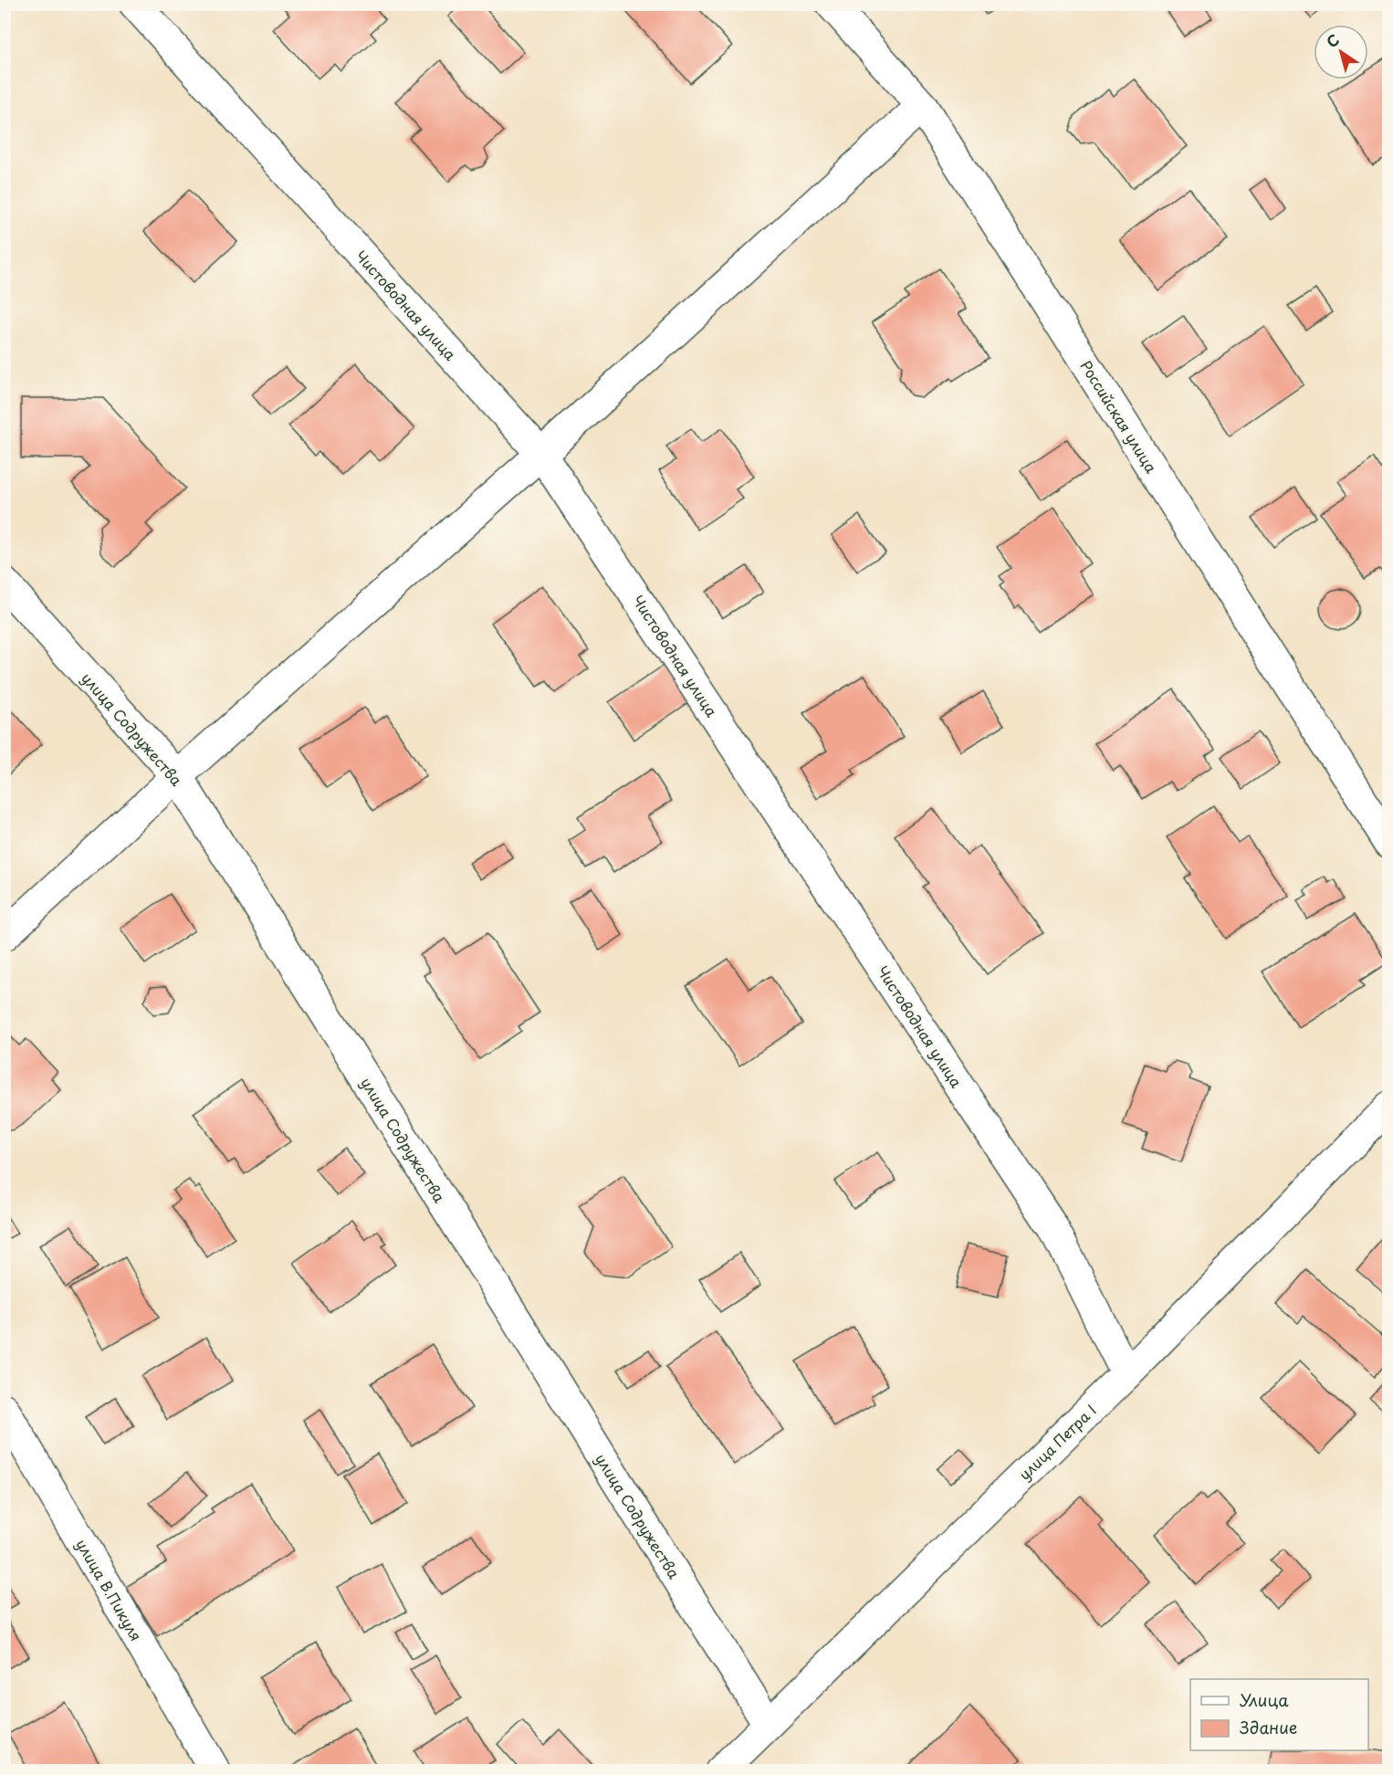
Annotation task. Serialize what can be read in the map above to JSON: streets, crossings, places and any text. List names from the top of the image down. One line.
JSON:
{"streets":{"street":["Чистоводная улица","Российская улица","улица Содружества","улица Петра I","улица В.Пикуля"]},"crossings":[["Чистоводная улица","улица Петра I"],["улица Содружества","улица Петра I"]],"legend":["Улица","Здание"],"north":"top left"}
